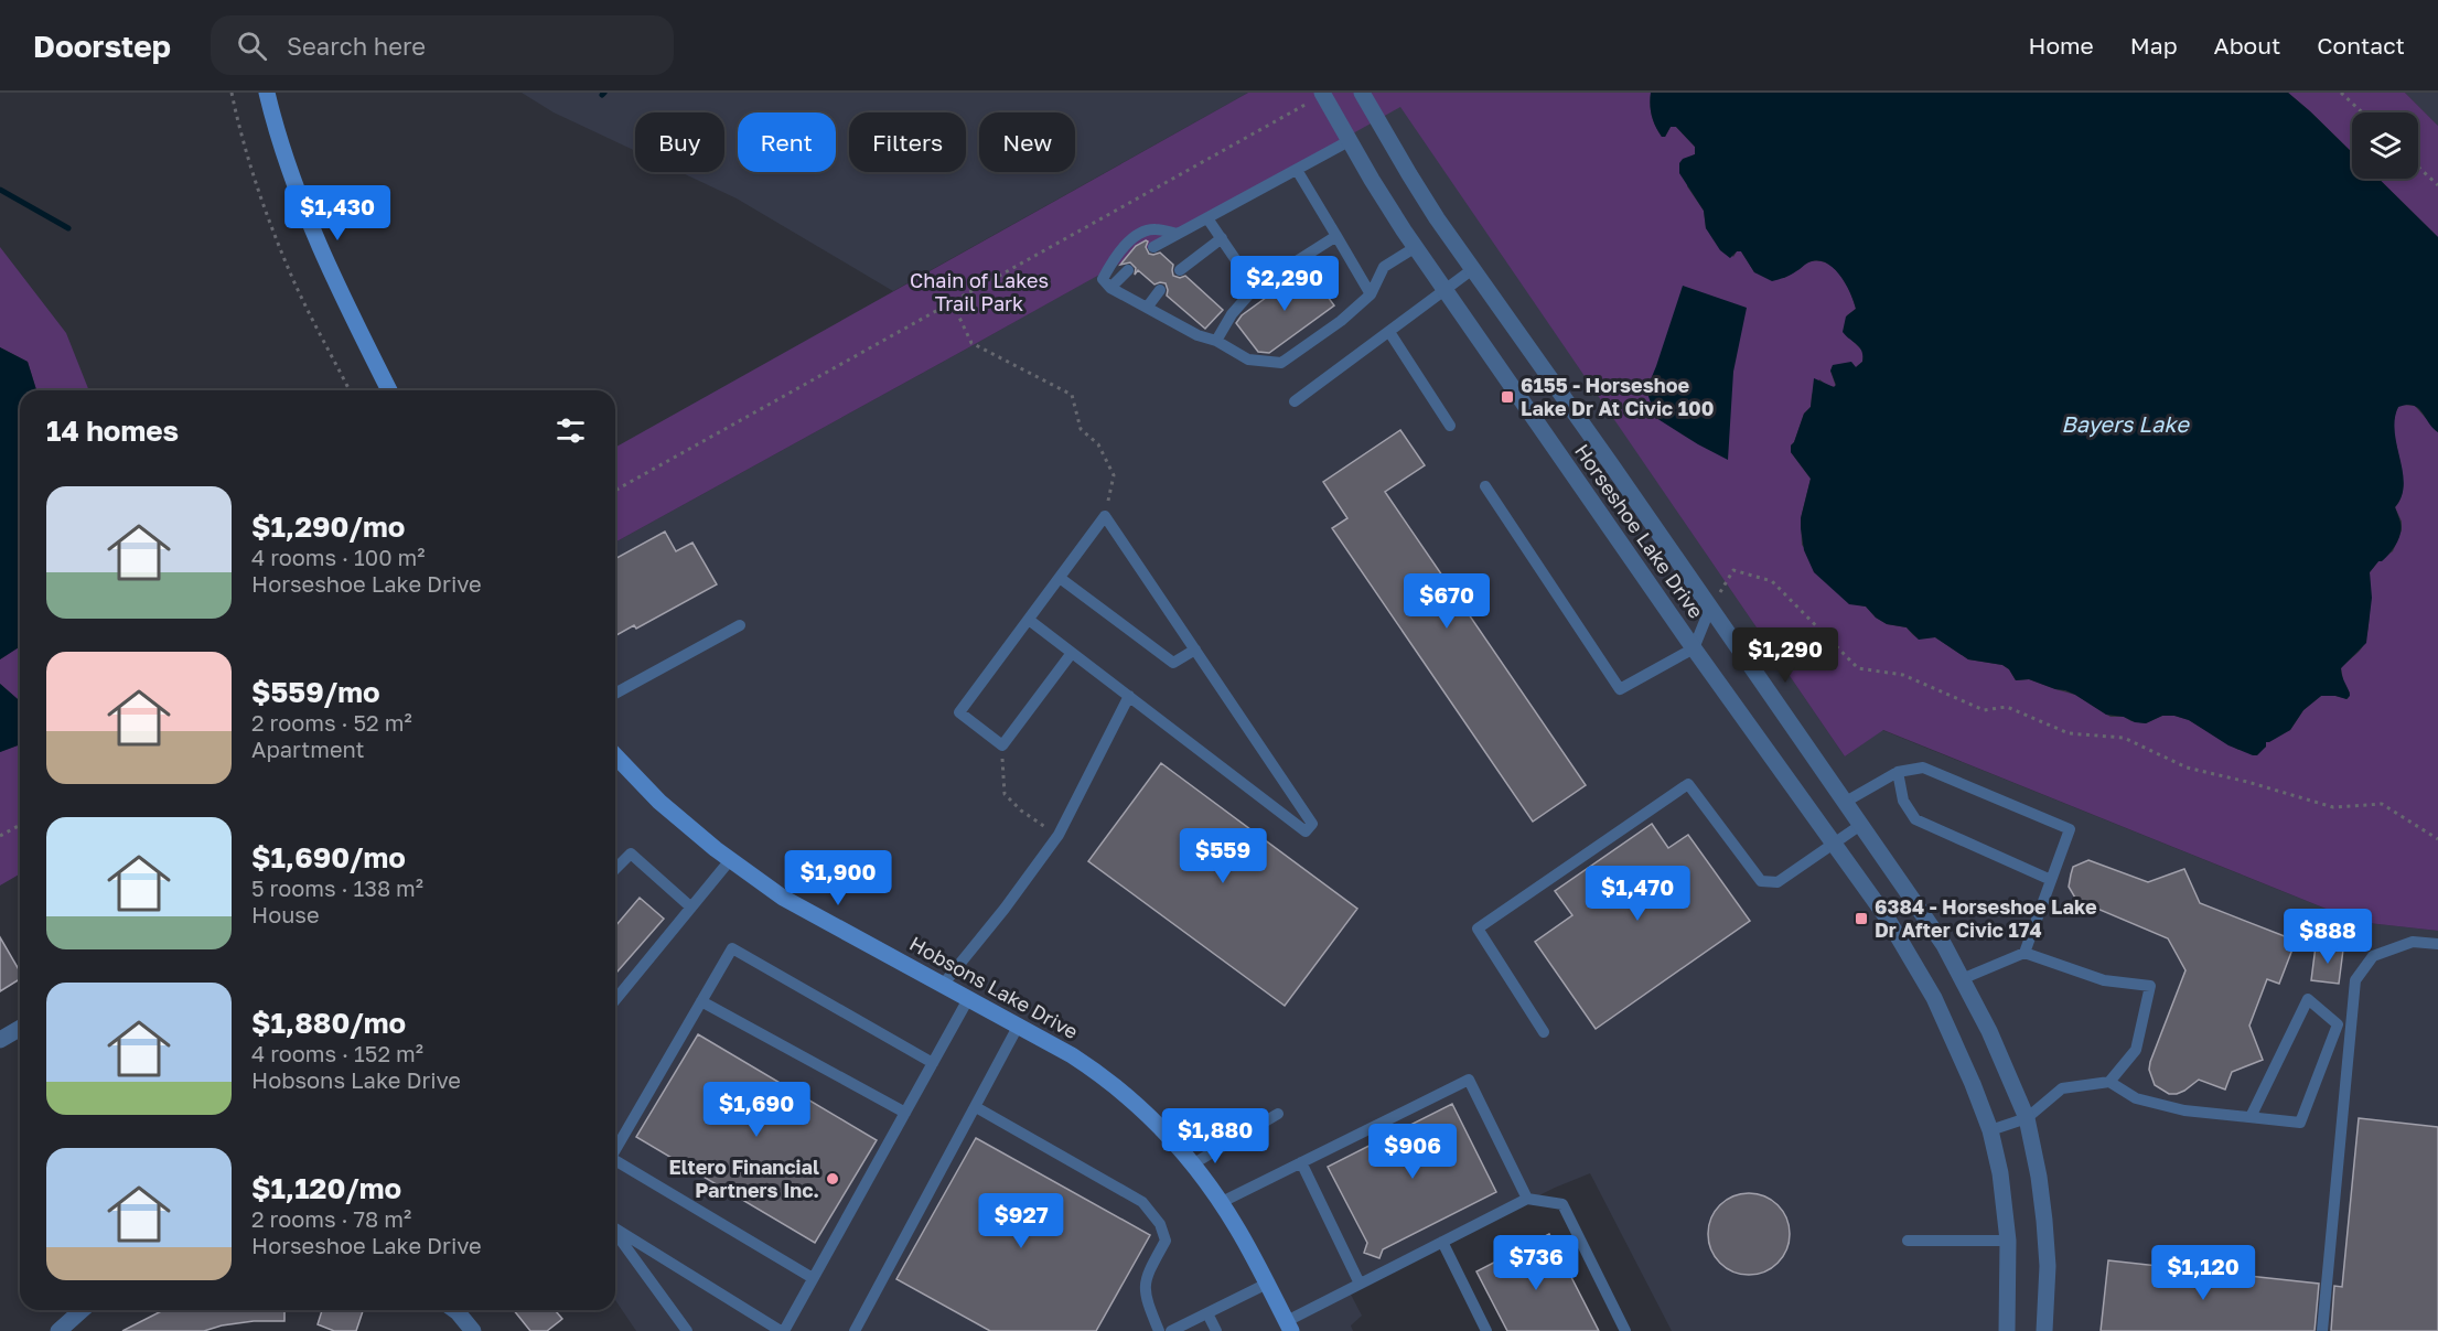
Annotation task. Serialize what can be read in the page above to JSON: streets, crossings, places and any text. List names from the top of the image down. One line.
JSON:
{"streets":{"street":["Horseshoe Lake Drive","Hobsons Lake Drive"]},"water":["Bayers Lake"],"parks":["Chain of Lakes Trail Park"],"places":{"transit":["6155 - Horseshoe Lake Dr At Civic 100","6384 - Horseshoe Lake Dr After Civic 174"],"other":["Eltero Financial Partners Inc."]},"page":{"header":"Doorstep","search":"Search here","nav":["Home","Map","About","Contact"],"chip":["Buy","Rent","Filters","New"],"price":["$1,430","$2,290","$670","$1,290","$559","$1,900","$1,470","$888","$1,690","$1,880","$906","$927","$736","$1,120"],"heading":"14 homes","list":[{"name":"$1,290/mo","note":"4 rooms · 100 m² · Horseshoe Lake Drive"},{"name":"$559/mo","note":"2 rooms · 52 m² · Apartment"},{"name":"$1,690/mo","note":"5 rooms · 138 m² · House"},{"name":"$1,880/mo","note":"4 rooms · 152 m² · Hobsons Lake Drive"},{"name":"$1,120/mo","note":"2 rooms · 78 m² · Horseshoe Lake Drive"}]}}
